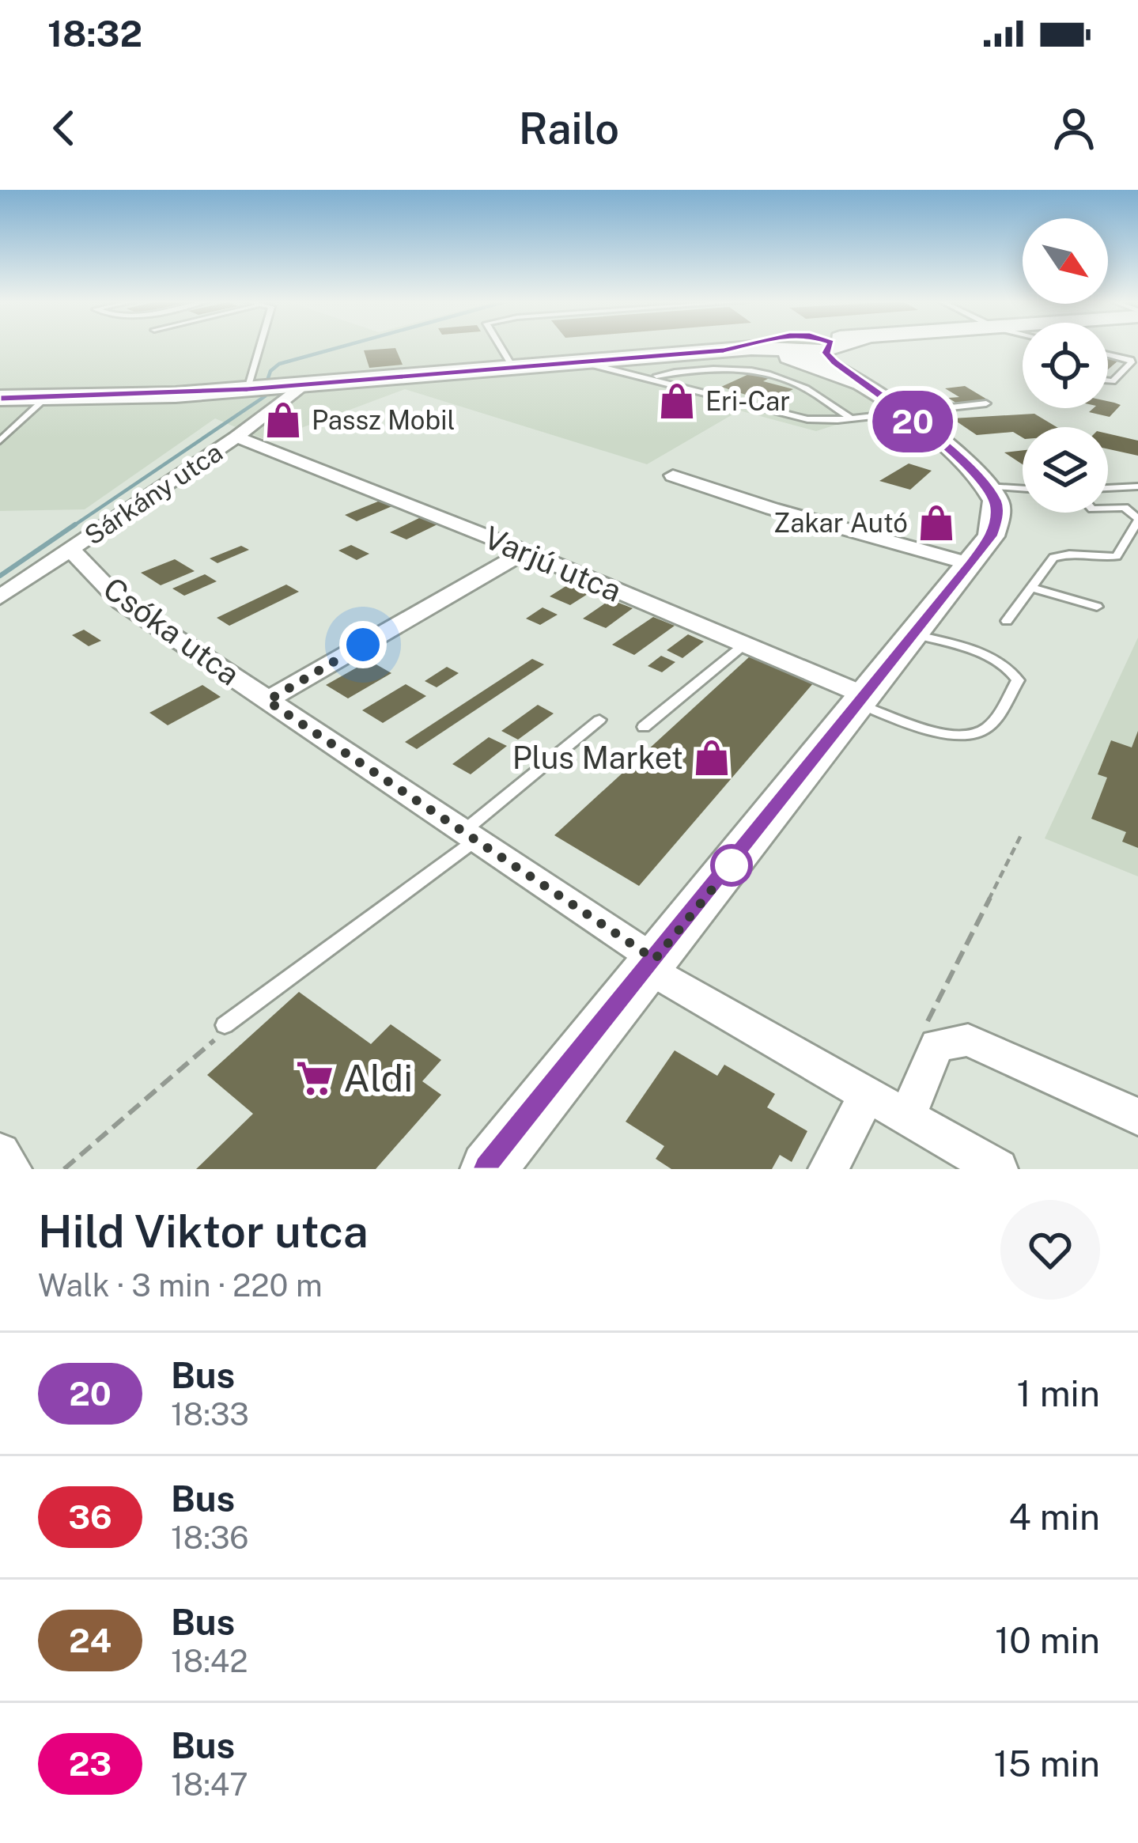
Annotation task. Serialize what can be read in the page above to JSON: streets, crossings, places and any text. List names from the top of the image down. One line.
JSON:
{"streets":{"street":["Sárkány utca","Varjú utca","Csóka utca"]},"crossings":[["Sárkány utca","Varjú utca"],["Sárkány utca","Csóka utca"]],"places":{"shop":["Eri-Car","Passz Mobil","Zakar Autó","Plus Market"],"supermarket":["Aldi"]},"lines":["bus line 20"],"north":"bottom right","page":{"status":"18:32","header":"Railo","on_map":"20","heading":["Hild Viktor utca","Walk · 3 min · 220 m"],"list":[{"mark":"20","name":"Bus","note":"18:33","value":"1 min"},{"mark":"36","name":"Bus","note":"18:36","value":"4 min"},{"mark":"24","name":"Bus","note":"18:42","value":"10 min"},{"mark":"23","name":"Bus","note":"18:47","value":"15 min"}]}}
